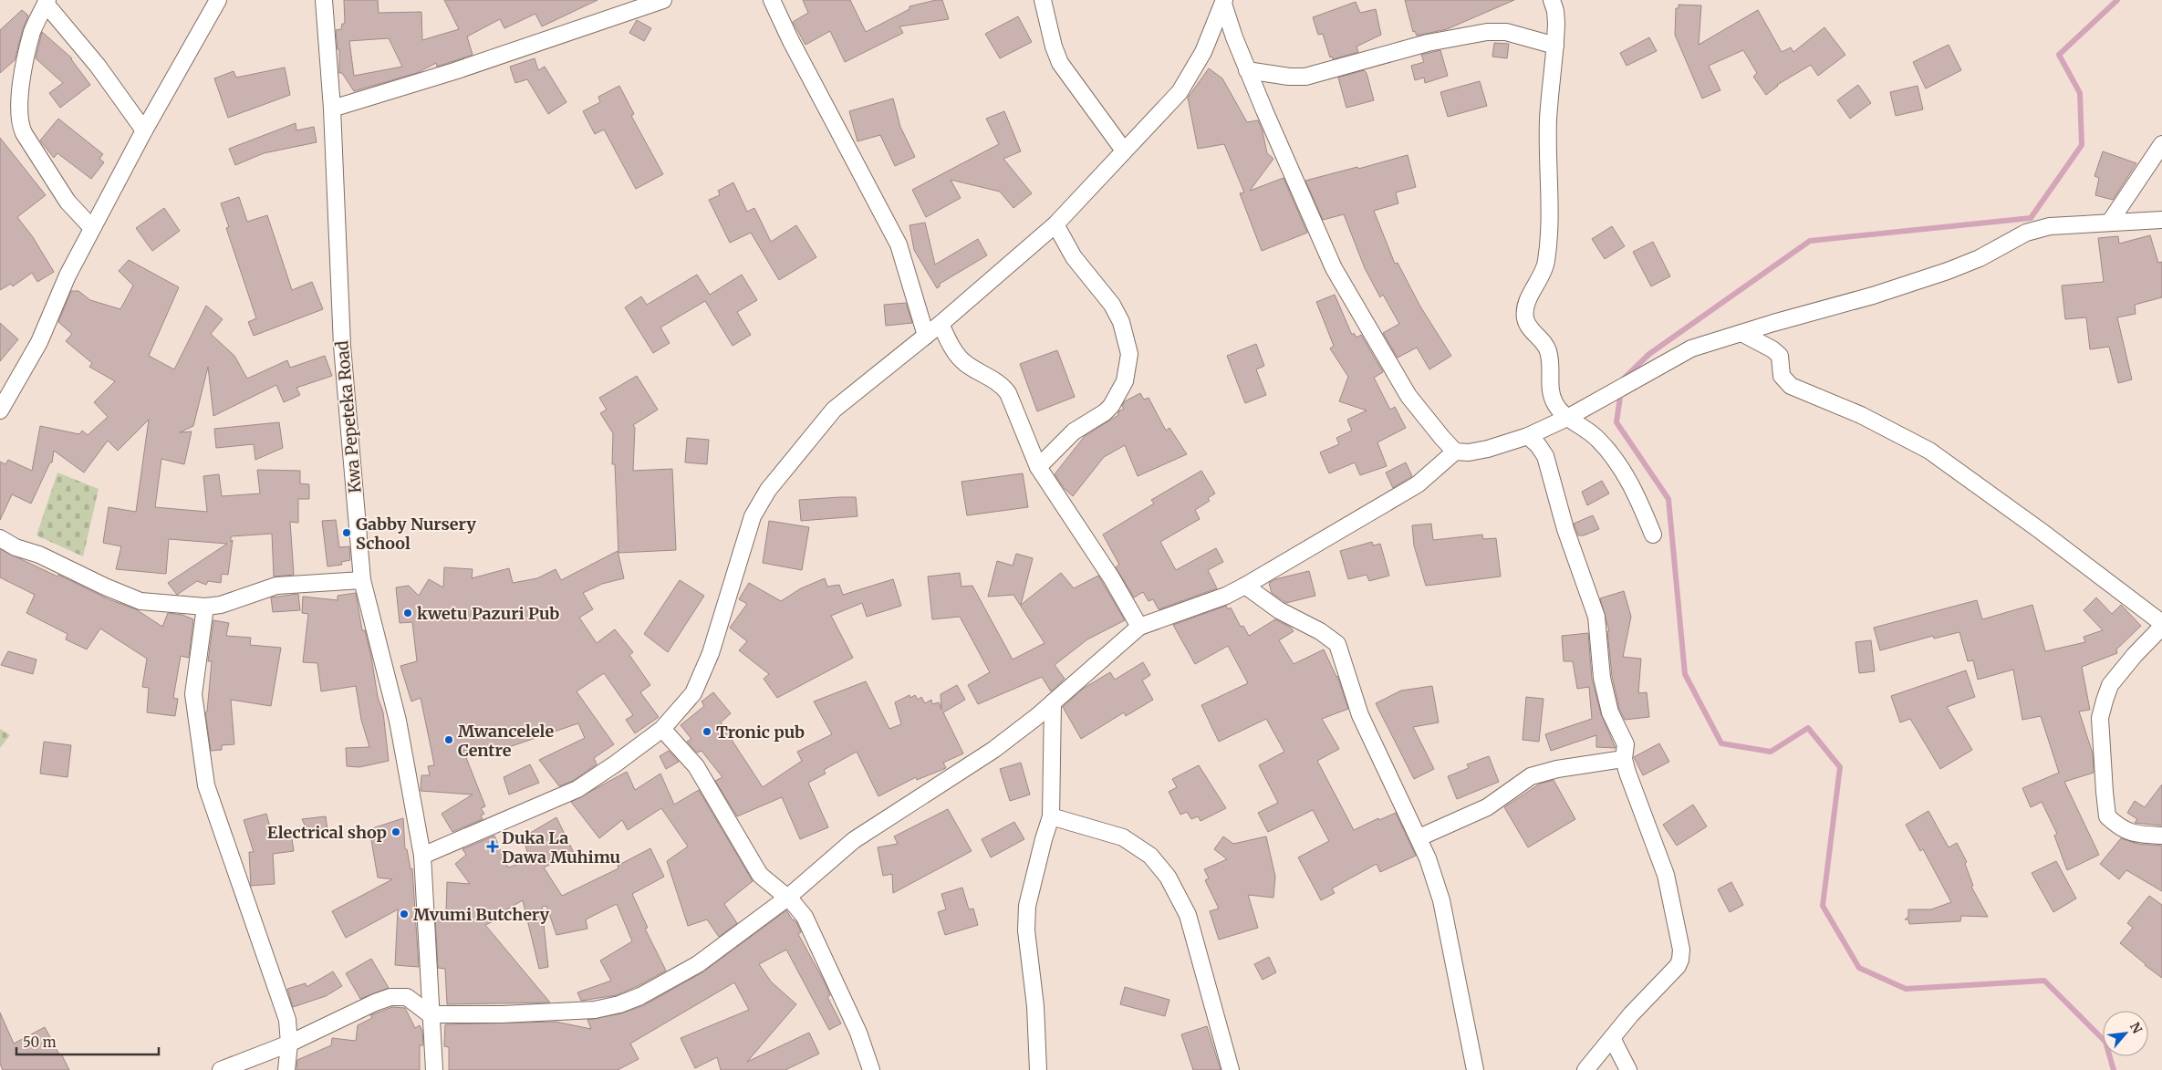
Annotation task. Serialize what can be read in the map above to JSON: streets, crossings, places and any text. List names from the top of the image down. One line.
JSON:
{"streets":{"street":["Kwa Pepeteka Road"]},"places":{"other":["Gabby Nursery School","kwetu Pazuri Pub","Tronic pub","Mwancelele Centre","Electrical shop","Mvumi Butchery"],"health":["Duka La Dawa Muhimu"]},"scale_bar":"50 m","north":"top right"}
